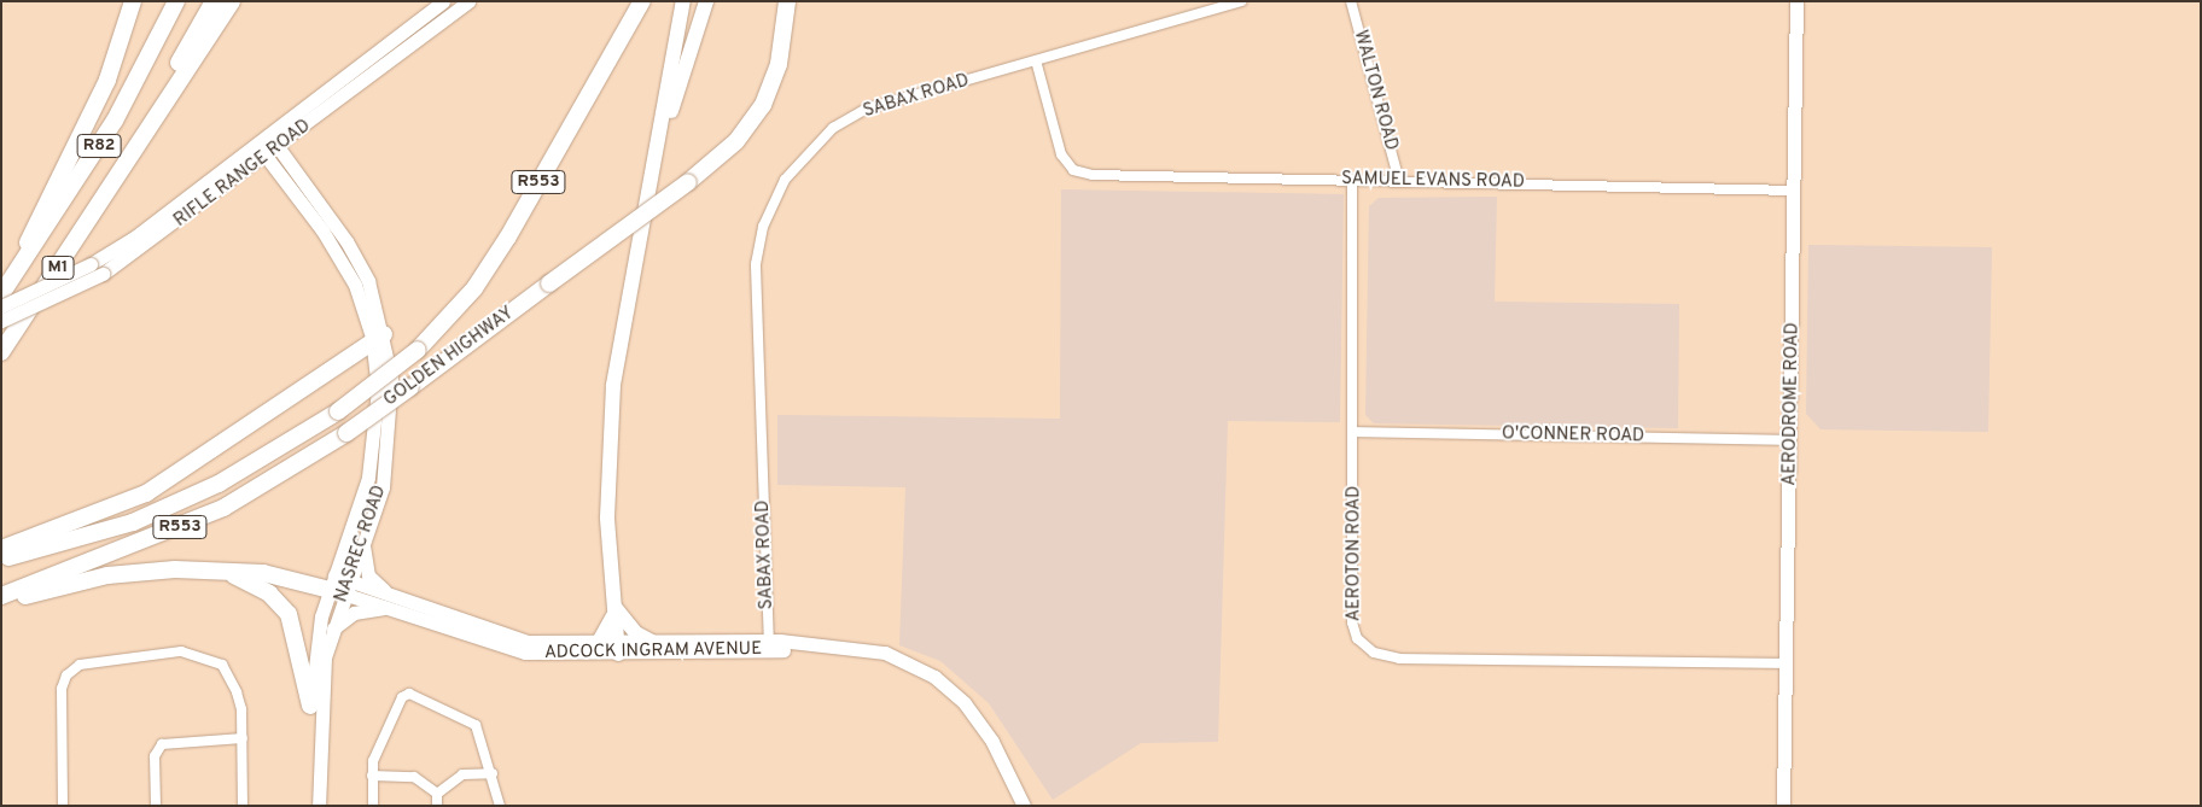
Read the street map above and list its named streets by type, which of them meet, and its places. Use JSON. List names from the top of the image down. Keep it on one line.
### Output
{"streets":{"highway":["R82","R553","M1","GOLDEN HIGHWAY"],"main road":["RIFLE RANGE ROAD","AERODROME ROAD","NASREC ROAD","ADCOCK INGRAM AVENUE"],"street":["WALTON ROAD","SABAX ROAD","SAMUEL EVANS ROAD","O'CONNER ROAD","AEROTON ROAD"]},"crossings":[["WALTON ROAD","SAMUEL EVANS ROAD"],["SABAX ROAD","SAMUEL EVANS ROAD"],["SABAX ROAD","ADCOCK INGRAM AVENUE"],["R82","M1"],["RIFLE RANGE ROAD","NASREC ROAD"],["SAMUEL EVANS ROAD","AERODROME ROAD"],["SAMUEL EVANS ROAD","AEROTON ROAD"],["AERODROME ROAD","O'CONNER ROAD"],["AERODROME ROAD","AEROTON ROAD"],["O'CONNER ROAD","AEROTON ROAD"],["NASREC ROAD","ADCOCK INGRAM AVENUE"]]}
